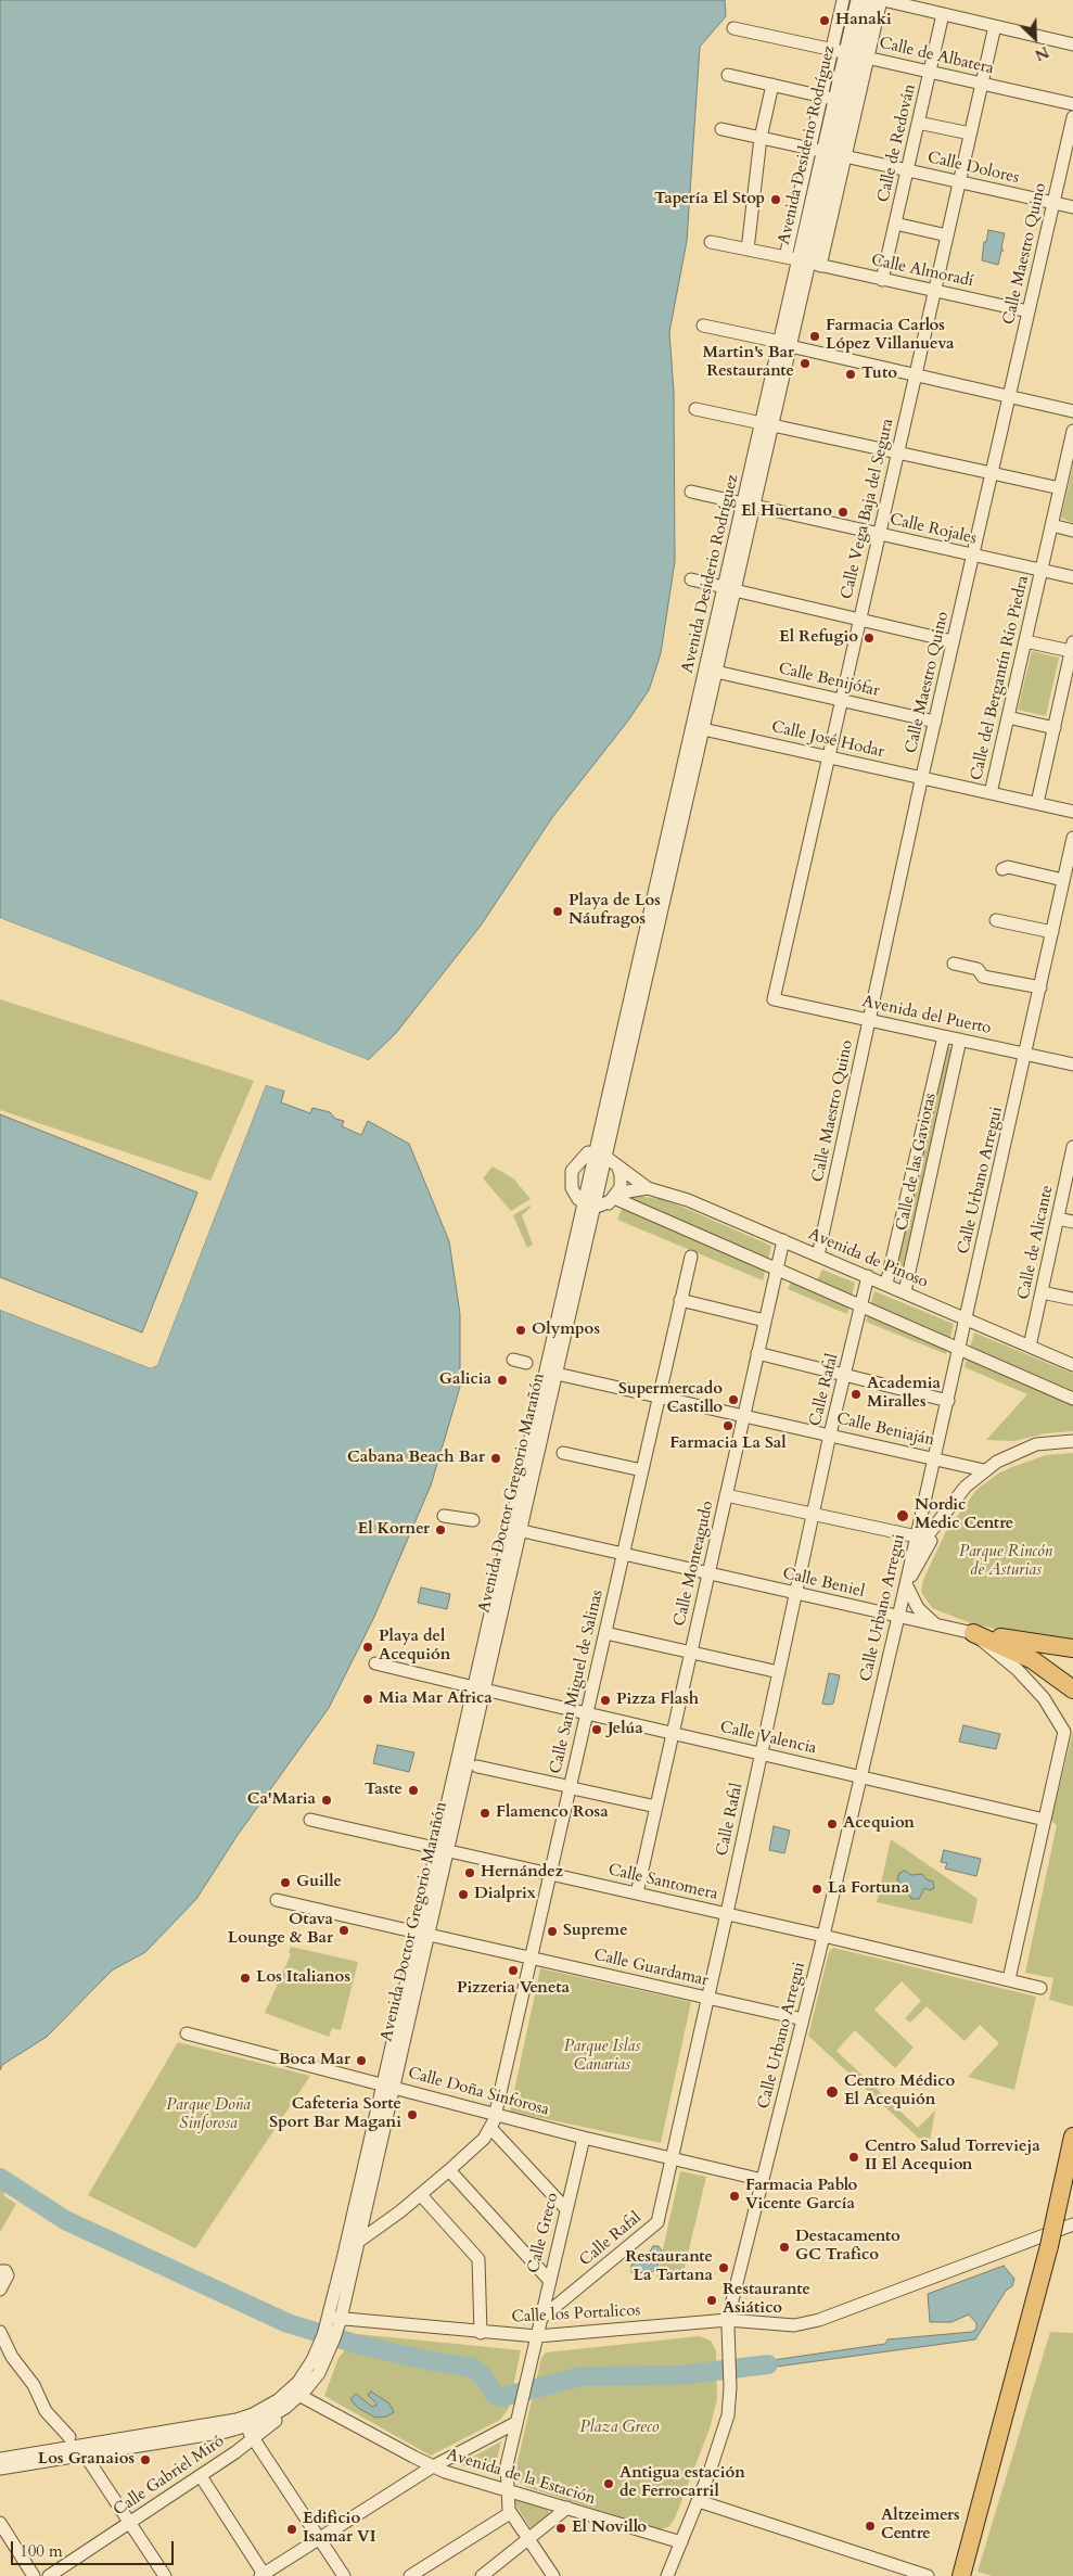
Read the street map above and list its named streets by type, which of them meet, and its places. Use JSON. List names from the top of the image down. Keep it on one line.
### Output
{"streets":{"street":["Calle de Albatera","Calle de Redován","Avenida Desiderio Rodríguez","Calle Dolores","Calle Maestro Quino","Calle Almoradí","Calle Vega Baja del Segura","Calle Rojales","Calle del Bergantín Río Piedra","Calle Benijófar","Calle José Hodar","Avenida del Puerto","Calle de las Gaviotas","Calle Urbano Arregui","Calle de Alicante","Avenida de Pinoso","Calle Rafal","Calle Beniaján","Avenida Doctor Gregorio Marañón","Calle Monteagudo","Calle Beniel","Calle San Miguel de Salinas","Calle Valencia","Calle Santomera","Calle Guardamar","Calle Doña Sinforosa","Calle Greco","Calle los Portalicos","Calle Gabriel Miró","Avenida de la Estación"]},"crossings":[["Calle de Albatera","Calle de Redován"],["Calle de Albatera","Avenida Desiderio Rodríguez"],["Calle de Albatera","Calle Vega Baja del Segura"],["Calle de Redován","Calle Dolores"],["Calle de Redován","Calle Almoradí"],["Avenida Desiderio Rodríguez","Calle Dolores"],["Avenida Desiderio Rodríguez","Calle Almoradí"],["Avenida Desiderio Rodríguez","Calle Rojales"],["Avenida Desiderio Rodríguez","Calle Benijófar"],["Avenida Desiderio Rodríguez","Calle José Hodar"],["Avenida Desiderio Rodríguez","Avenida Doctor Gregorio Marañón"],["Calle Dolores","Calle Maestro Quino"],["Calle Dolores","Calle Vega Baja del Segura"],["Calle Maestro Quino","Calle Almoradí"],["Calle Maestro Quino","Calle Rojales"],["Calle Maestro Quino","Calle Benijófar"],["Calle Maestro Quino","Calle José Hodar"],["Calle Maestro Quino","Avenida del Puerto"],["Calle Maestro Quino","Avenida de Pinoso"],["Calle Almoradí","Calle Vega Baja del Segura"],["Calle Vega Baja del Segura","Calle Rojales"],["Calle Vega Baja del Segura","Calle Benijófar"],["Calle Vega Baja del Segura","Calle José Hodar"],["Calle Vega Baja del Segura","Avenida del Puerto"],["Calle Rojales","Calle del Bergantín Río Piedra"],["Calle del Bergantín Río Piedra","Calle José Hodar"],["Avenida del Puerto","Calle de las Gaviotas"],["Avenida del Puerto","Calle Urbano Arregui"],["Calle de las Gaviotas","Avenida de Pinoso"],["Calle Urbano Arregui","Avenida de Pinoso"],["Calle Urbano Arregui","Calle Beniaján"],["Calle Urbano Arregui","Calle Beniel"],["Calle Urbano Arregui","Calle Valencia"],["Calle Urbano Arregui","Calle Santomera"],["Calle Urbano Arregui","Calle Guardamar"],["Calle Urbano Arregui","Calle Doña Sinforosa"],["Calle Urbano Arregui","Calle los Portalicos"],["Calle de Alicante","Avenida de Pinoso"],["Avenida de Pinoso","Calle Rafal"],["Avenida de Pinoso","Avenida Doctor Gregorio Marañón"],["Avenida de Pinoso","Calle Monteagudo"],["Calle Rafal","Calle Beniaján"],["Calle Rafal","Calle Beniel"],["Calle Rafal","Calle Valencia"],["Calle Rafal","Calle Santomera"],["Calle Rafal","Calle Guardamar"],["Calle Rafal","Calle Doña Sinforosa"],["Calle Rafal","Calle Greco"],["Calle Beniaján","Avenida Doctor Gregorio Marañón"],["Calle Beniaján","Calle Monteagudo"],["Calle Beniaján","Calle San Miguel de Salinas"],["Avenida Doctor Gregorio Marañón","Calle Beniel"],["Avenida Doctor Gregorio Marañón","Calle San Miguel de Salinas"],["Avenida Doctor Gregorio Marañón","Calle Valencia"],["Avenida Doctor Gregorio Marañón","Calle Santomera"],["Avenida Doctor Gregorio Marañón","Calle Guardamar"],["Avenida Doctor Gregorio Marañón","Calle Doña Sinforosa"],["Avenida Doctor Gregorio Marañón","Calle los Portalicos"],["Avenida Doctor Gregorio Marañón","Calle Gabriel Miró"],["Avenida Doctor Gregorio Marañón","Avenida de la Estación"],["Calle Monteagudo","Calle Beniel"],["Calle Monteagudo","Calle Valencia"],["Calle Monteagudo","Calle Santomera"],["Calle Beniel","Calle San Miguel de Salinas"],["Calle Beniel","Calle Valencia"],["Calle San Miguel de Salinas","Calle Valencia"],["Calle San Miguel de Salinas","Calle Santomera"],["Calle San Miguel de Salinas","Calle Guardamar"],["Calle San Miguel de Salinas","Calle Doña Sinforosa"],["Calle Doña Sinforosa","Calle Greco"],["Calle Greco","Calle los Portalicos"],["Calle Gabriel Miró","Avenida de la Estación"]],"parks":["Parque Rincón de Asturias","Parque Islas Canarias","Parque Doña Sinforosa","Plaza Greco"],"places":["Hanaki","Tapería El Stop","Farmacia Carlos López Villanueva","Martin's Bar Restaurante","Tuto","El Huertano","El Refugio","Playa de Los Náufragos","Olympos","Galicia","Academia Miralles","Supermercado Castillo","Farmacia La Sal","Cabana Beach Bar","Nordic Medic Centre","El Korner","Playa del Acequión","Mia Mar Africa","Pizza Flash","Jelúa","Taste","Ca'Maria","Flamenco Rosa","Acequion","Hernández","Guille","La Fortuna","Dialprix","Otava Lounge & Bar","Supreme","Pizzeria Veneta","Los Italianos","Boca Mar","Centro Médico El Acequión","Cafeteria Sorte Sport Bar Magani","Centro Salud Torrevieja II El Acequion","Farmacia Pablo Vicente García","Destacamento GC Trafico","Restaurante La Tartana","Restaurante Asiático","Los Granaios","Antigua estación de Ferrocarril","Altzeimers Centre","El Novillo","Edificio Isamar VI"],"scale_bar":"100 m","north":"bottom right"}
